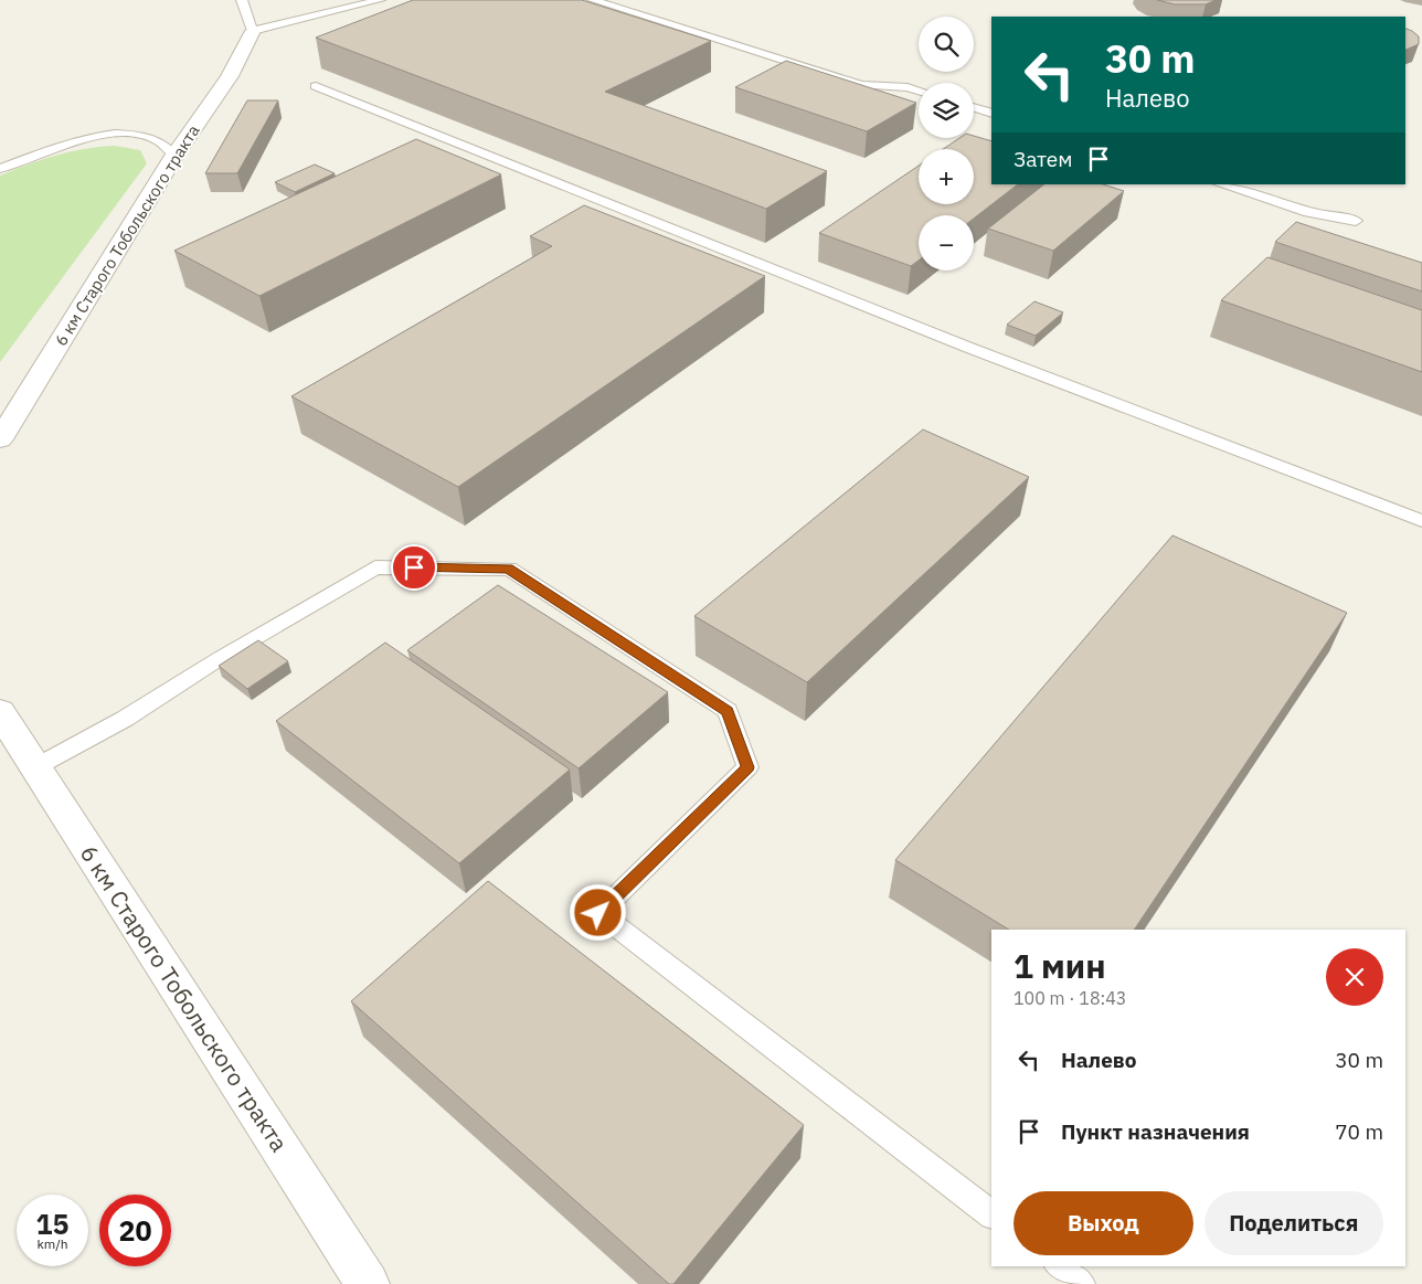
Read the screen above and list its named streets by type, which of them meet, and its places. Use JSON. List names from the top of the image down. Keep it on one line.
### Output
{"streets":{"street":["6 км Старого Тобольского тракта"]},"page":{"map_buttons":["+","−"],"turn":["30 m","Налево"],"then":"Затем","heading":["1 мин","100 m · 18:43"],"list":[{"name":"Налево","value":"30 m"},{"name":"Пункт назначения","value":"70 m"}],"buttons":["Выход","Поделиться"],"speed":"15 km/h","limit":"20"}}
